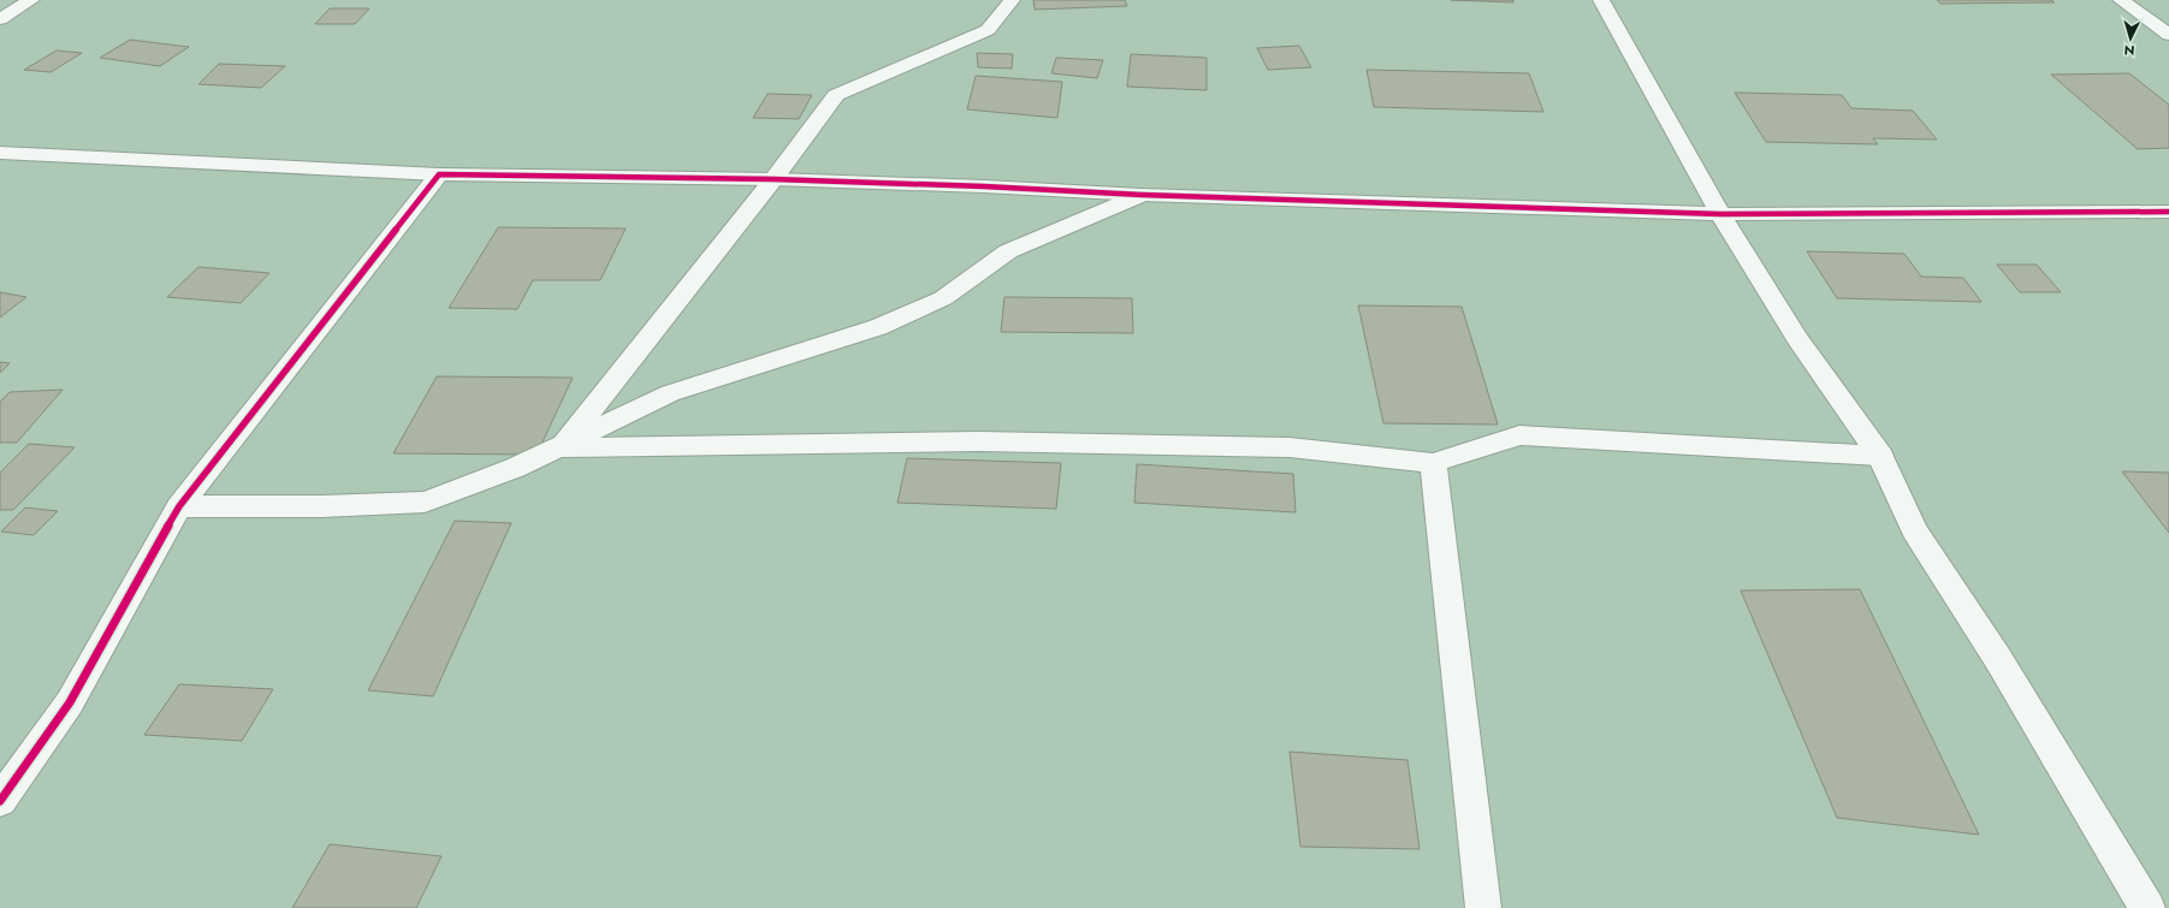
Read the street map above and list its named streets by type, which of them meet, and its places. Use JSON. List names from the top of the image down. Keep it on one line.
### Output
{"north":"bottom"}
